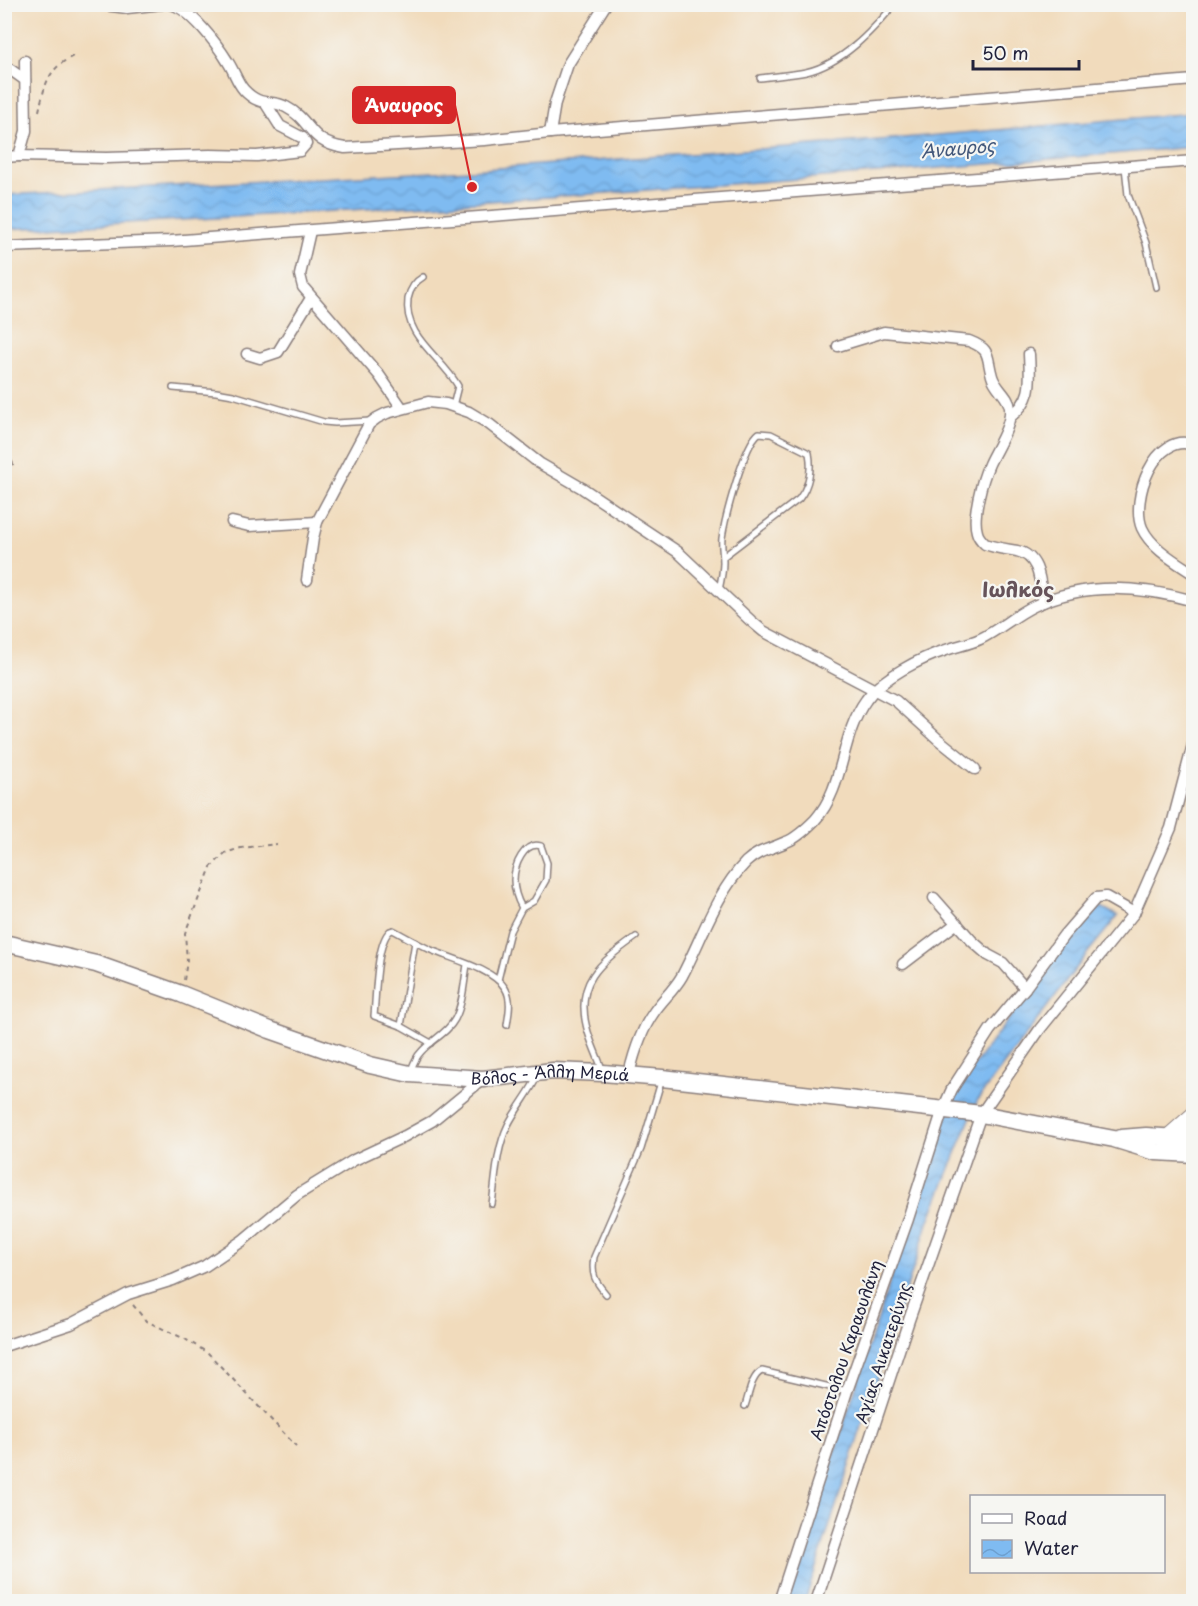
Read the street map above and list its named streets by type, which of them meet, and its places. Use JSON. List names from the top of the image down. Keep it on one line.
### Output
{"streets":{"main road":["Βόλος - Άλλη Μεριά"],"street":["Απόστολου Καραουλάνη","Αγίας Αικατερίνης"]},"crossings":[["Βόλος - Άλλη Μεριά","Απόστολου Καραουλάνη"],["Βόλος - Άλλη Μεριά","Αγίας Αικατερίνης"],["Απόστολου Καραουλάνη","Αγίας Αικατερίνης"]],"districts":["Ιωλκός"],"water":["Άναυρος"],"places":["Άναυρος"],"legend":["Road","Water"],"scale_bar":"50 m"}
